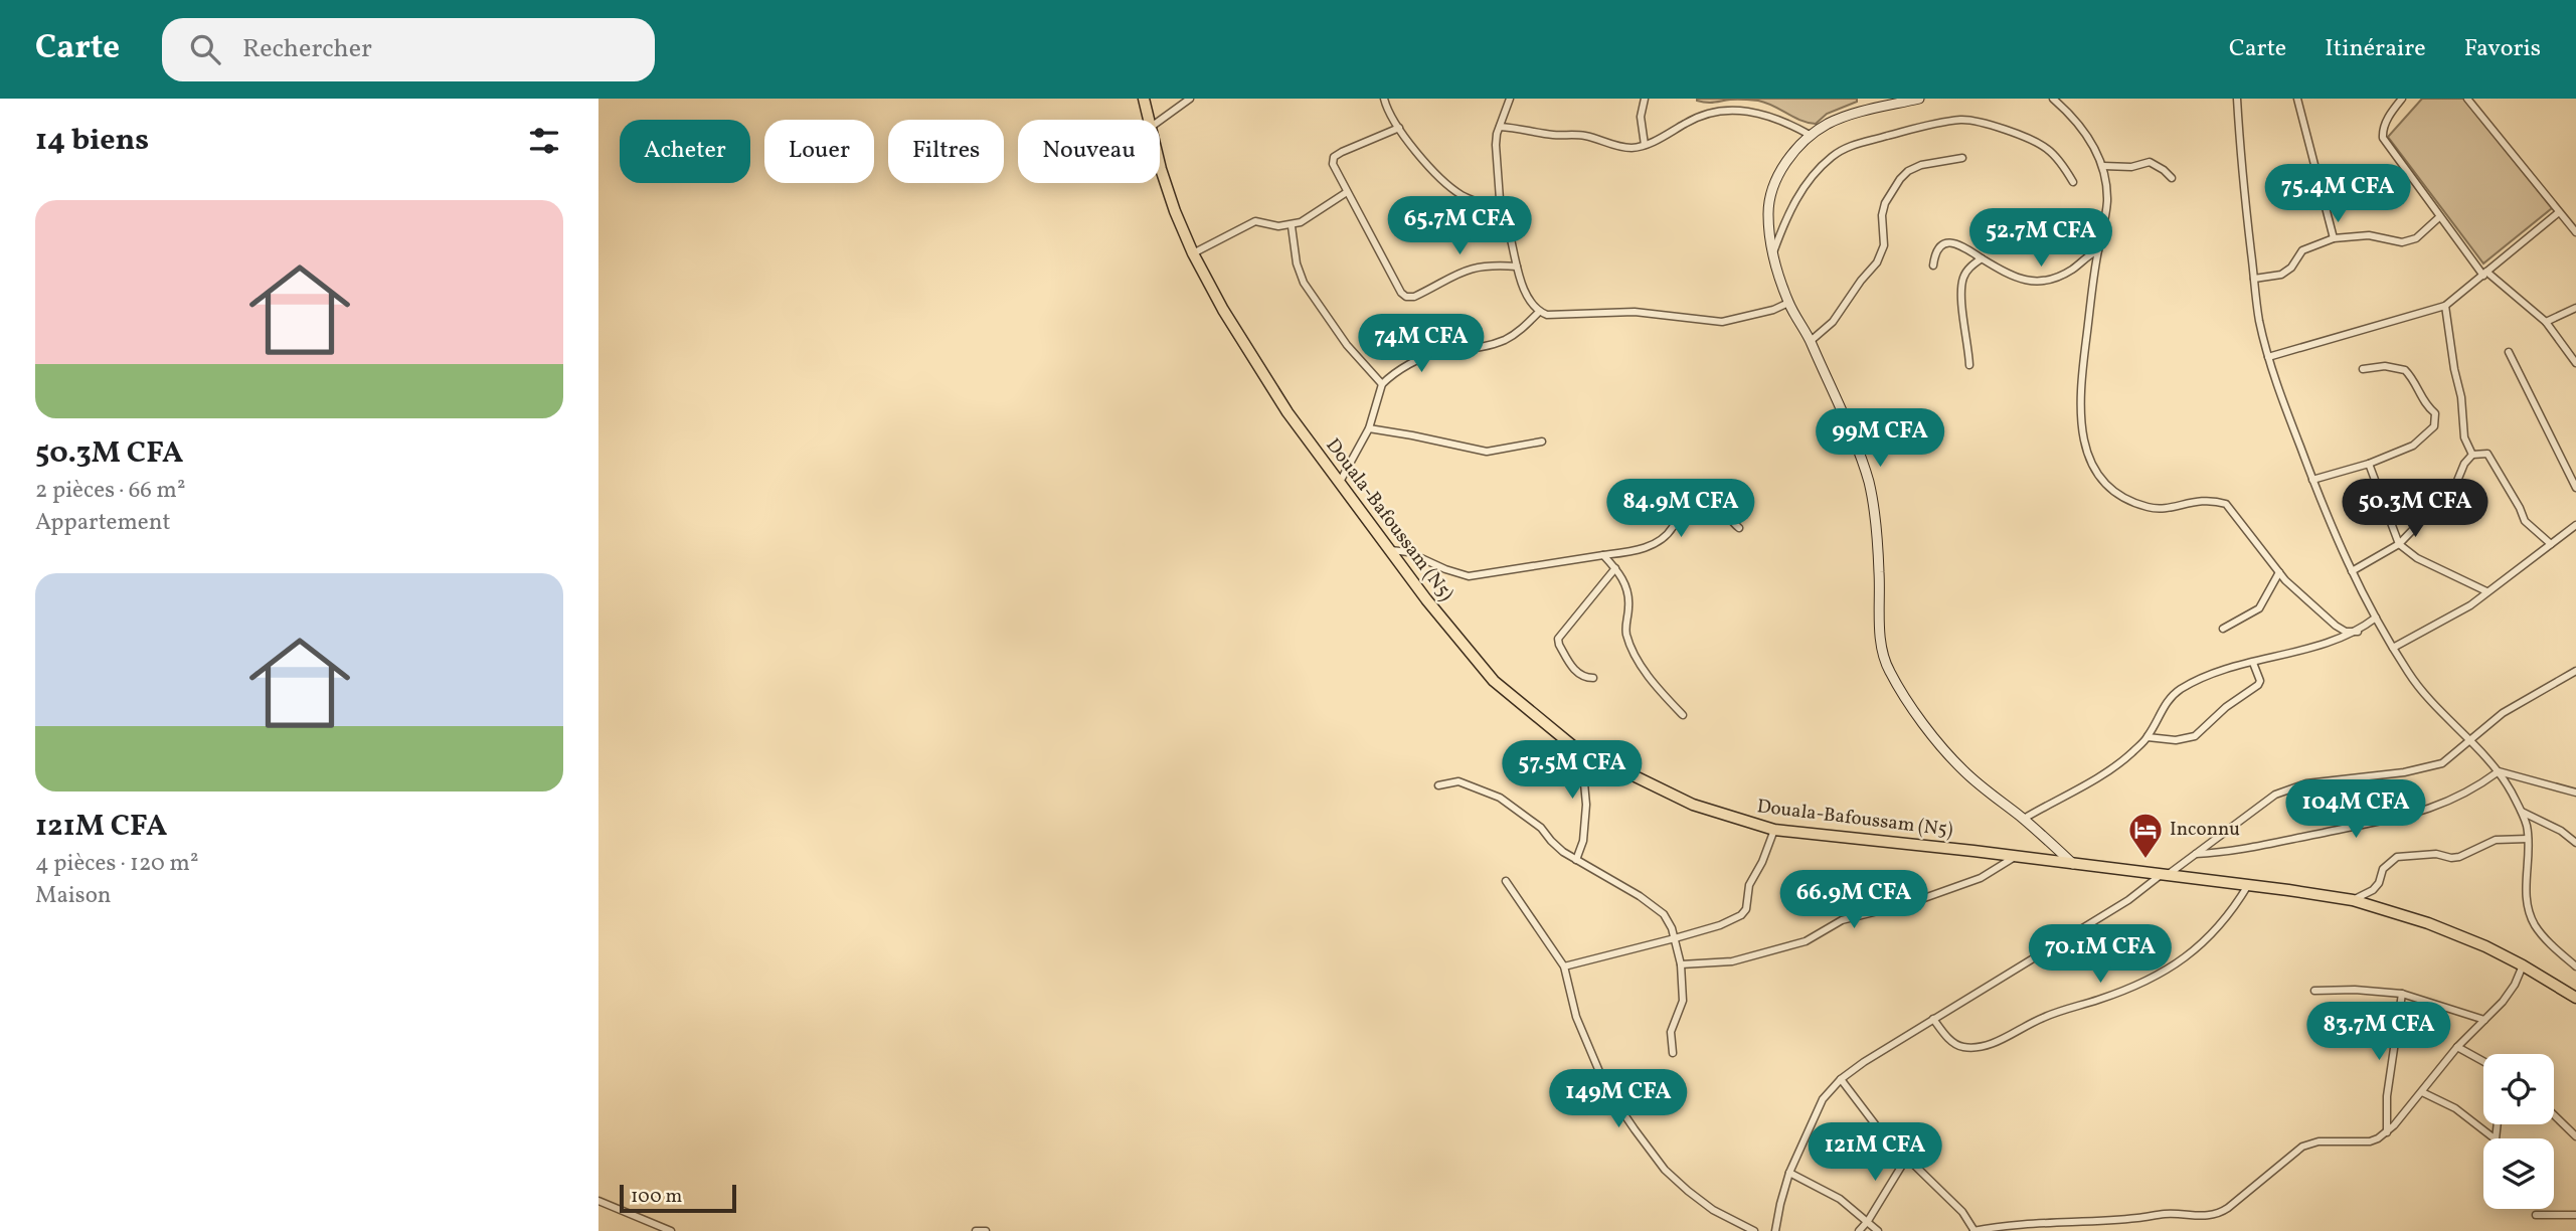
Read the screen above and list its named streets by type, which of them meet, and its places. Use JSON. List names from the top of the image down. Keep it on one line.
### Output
{"streets":{"highway":["Douala-Bafoussam (N5)"]},"places":{"hotel":["Inconnu"]},"scale_bar":"100 m","page":{"header":"Carte","search":"Rechercher","nav":["Carte","Itinéraire","Favoris"],"heading":"14 biens","chip":["Acheter","Louer","Filtres","Nouveau"],"price":["75.4M CFA","65.7M CFA","52.7M CFA","74M CFA","99M CFA","84.9M CFA","50.3M CFA","57.5M CFA","104M CFA","66.9M CFA","70.1M CFA","83.7M CFA","149M CFA","121M CFA"],"list":[{"name":"50.3M CFA","note":"2 pièces · 66 m² · Appartement"},{"name":"121M CFA","note":"4 pièces · 120 m² · Maison"}],"scale":"100 m"}}
